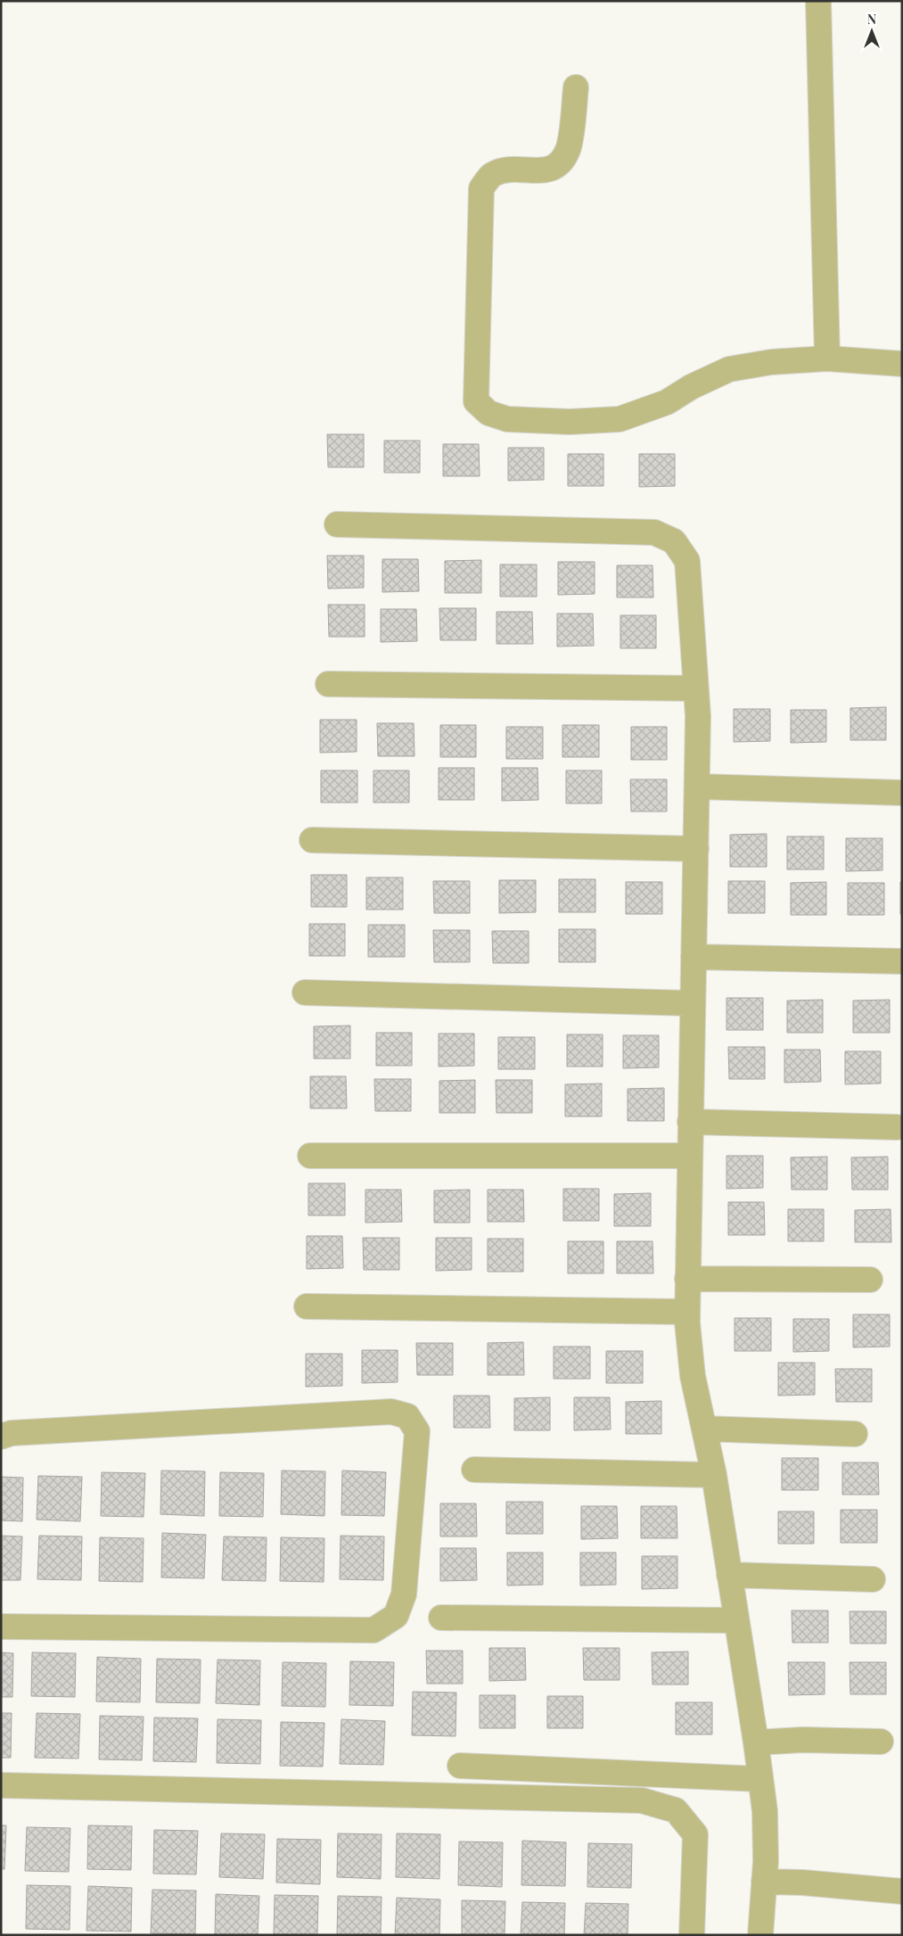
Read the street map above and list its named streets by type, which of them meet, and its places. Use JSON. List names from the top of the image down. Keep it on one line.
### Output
{"north":"top"}
